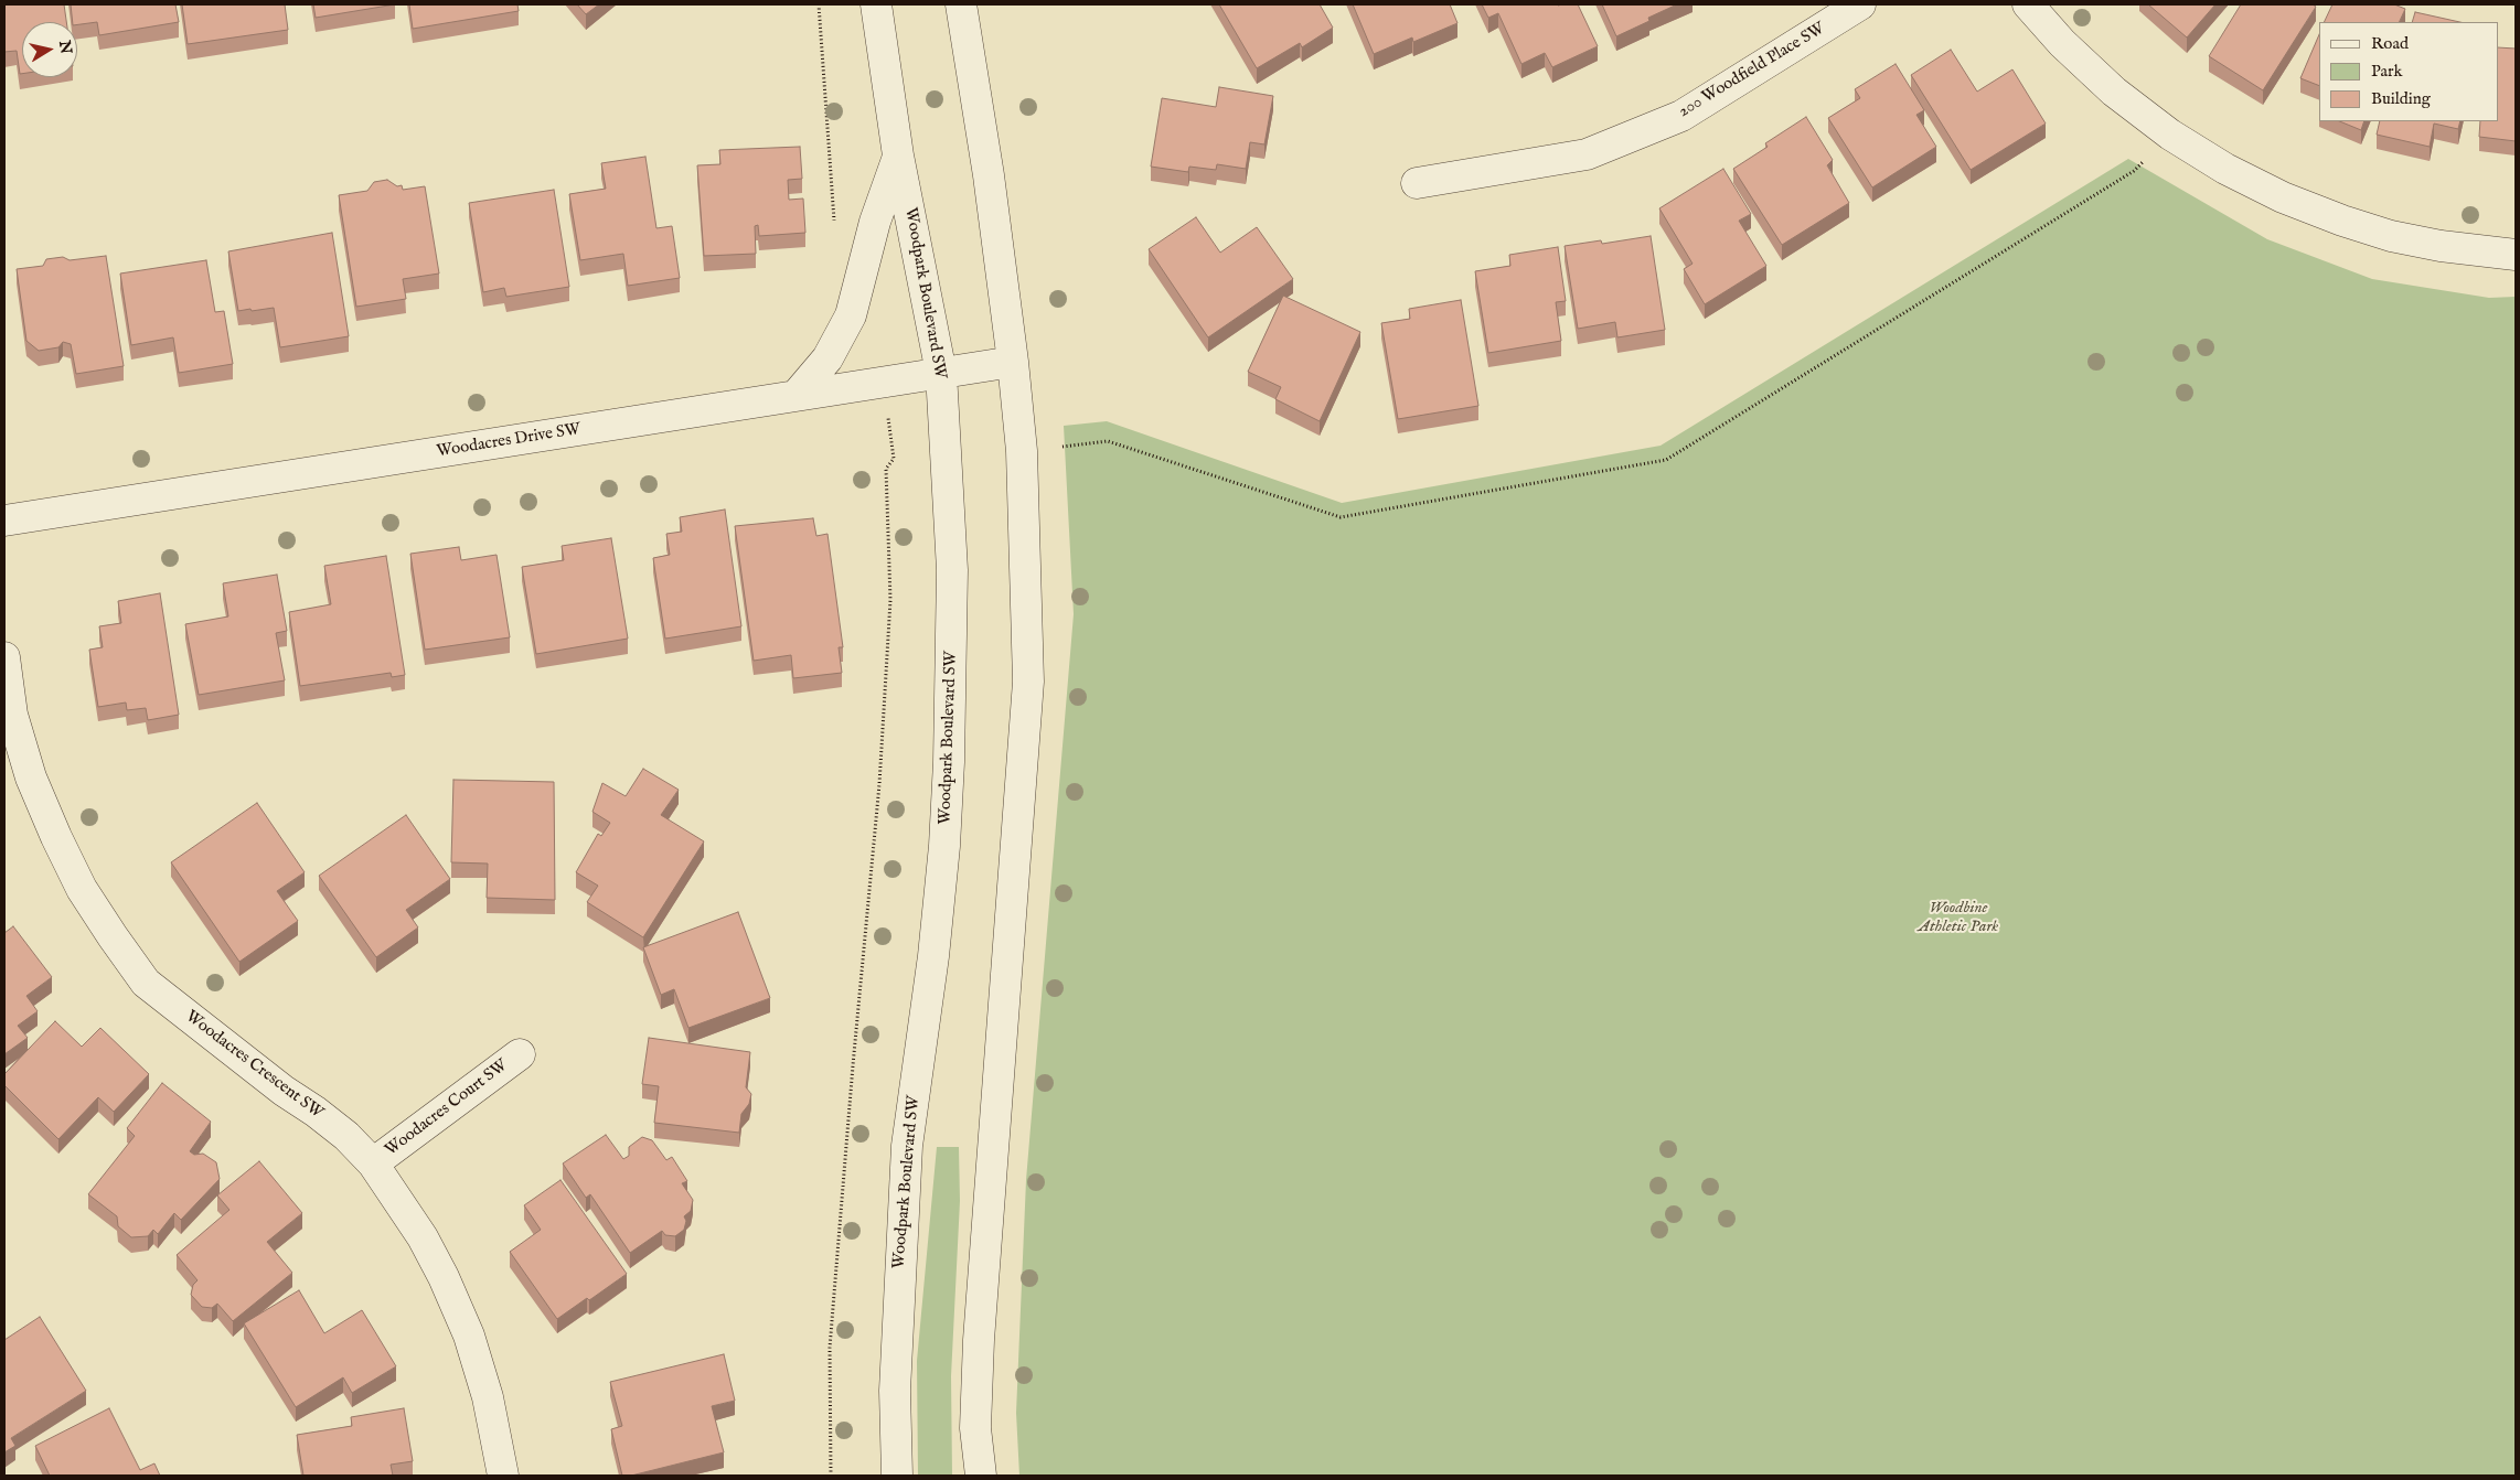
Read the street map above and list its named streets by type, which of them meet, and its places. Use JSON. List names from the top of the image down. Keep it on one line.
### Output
{"streets":{"street":["200 Woodfield Place SW","Woodpark Boulevard SW","Woodacres Drive SW","Woodacres Crescent SW","Woodacres Court SW"]},"crossings":[["Woodpark Boulevard SW","Woodacres Drive SW"],["Woodacres Crescent SW","Woodacres Court SW"]],"parks":["Woodbine Athletic Park"],"legend":["Road","Park","Building"],"north":"right"}
